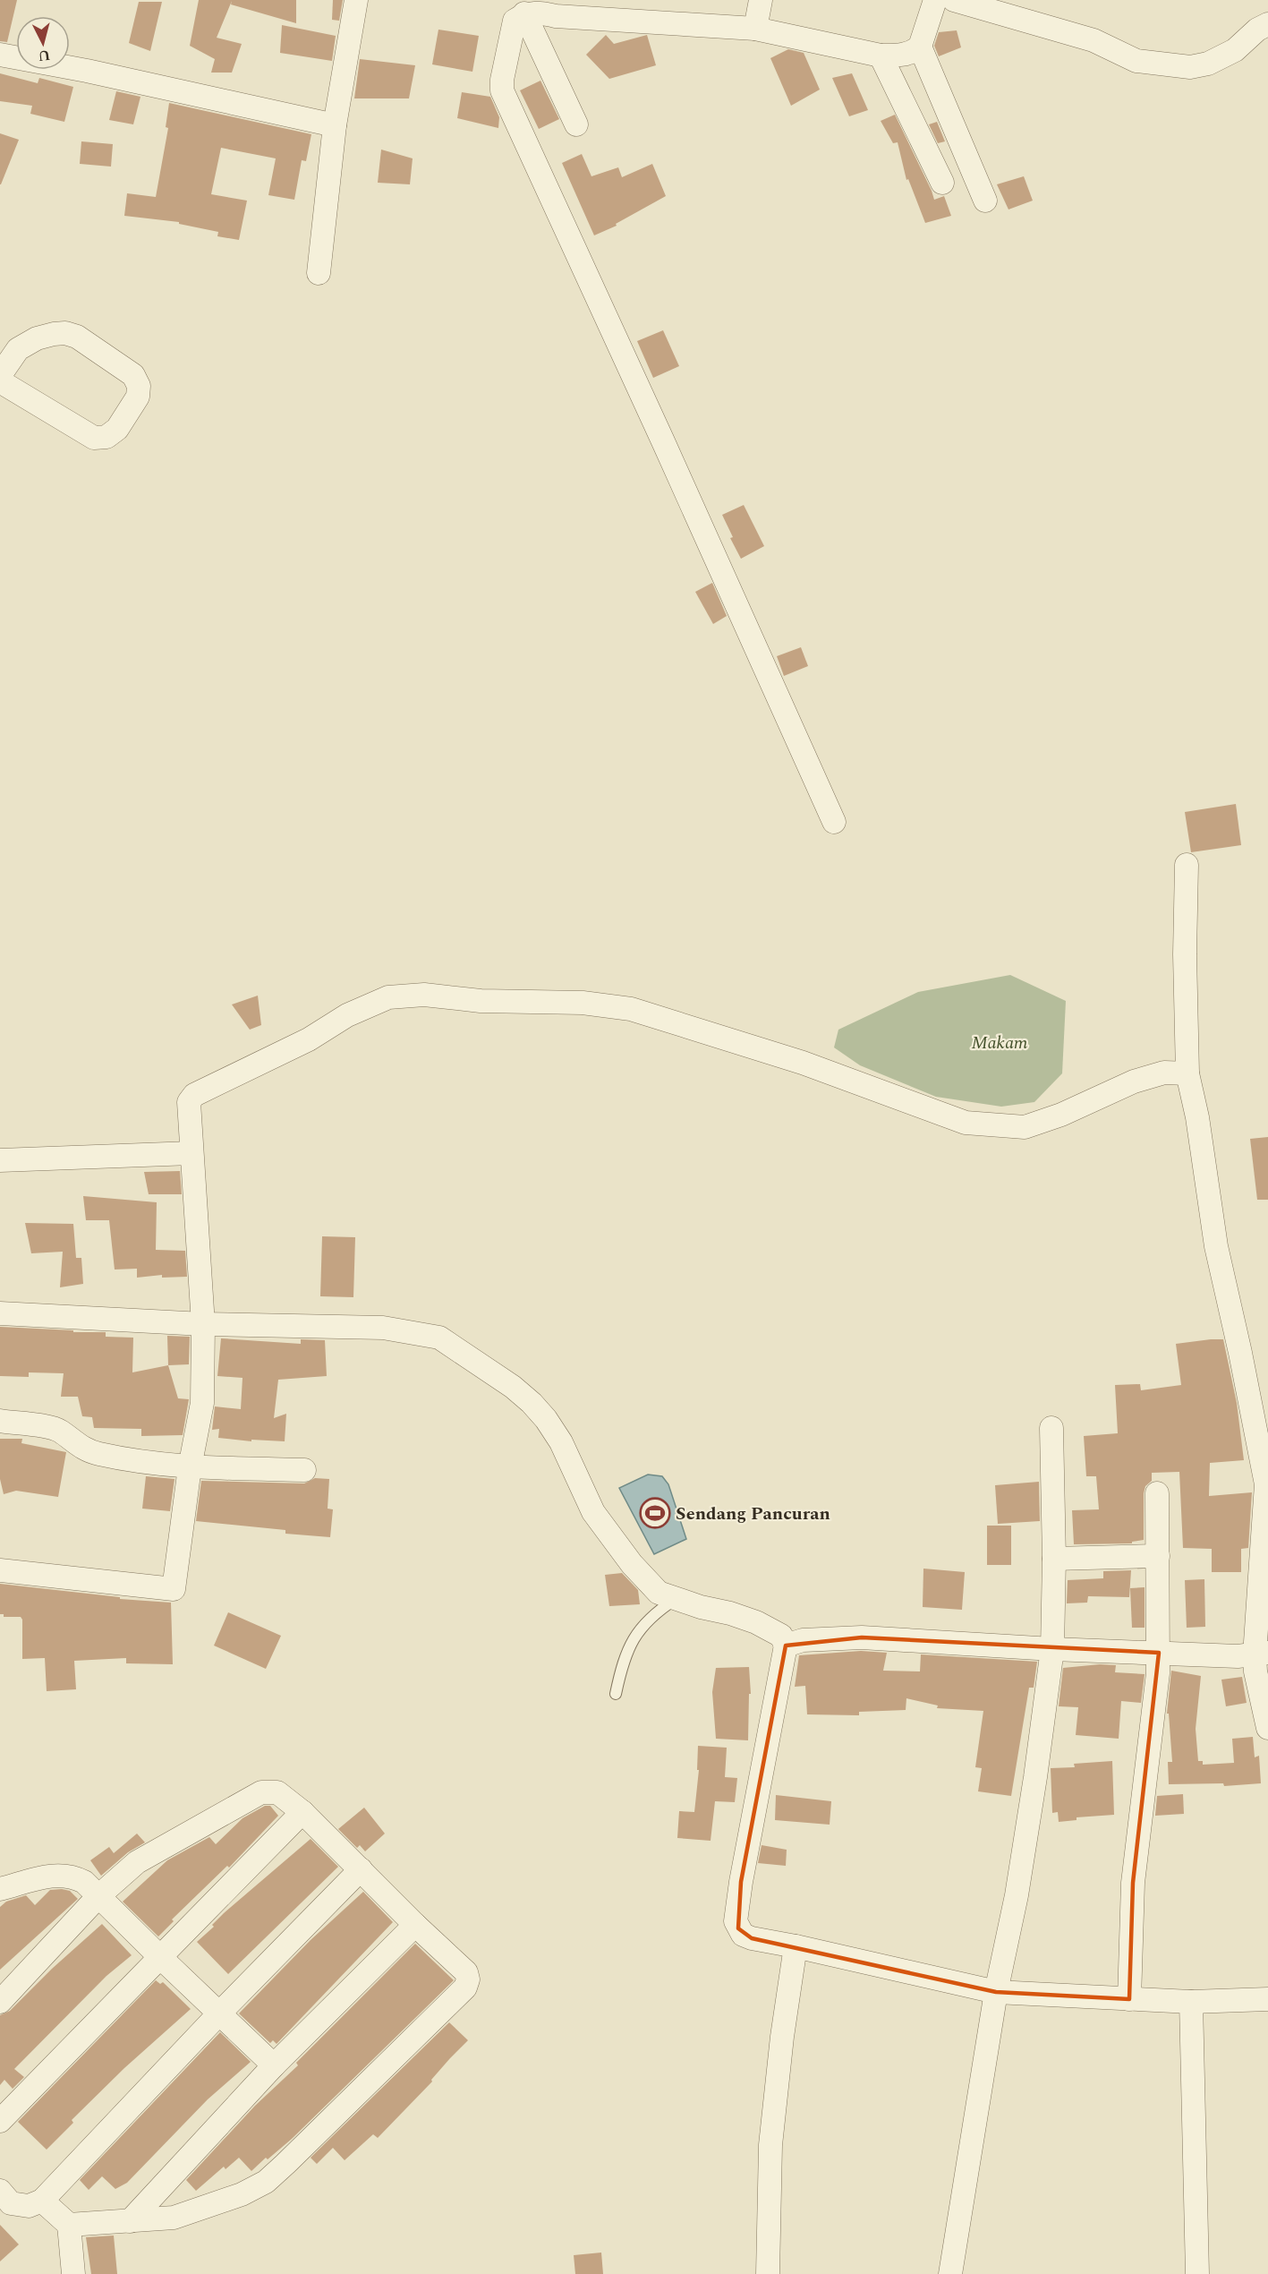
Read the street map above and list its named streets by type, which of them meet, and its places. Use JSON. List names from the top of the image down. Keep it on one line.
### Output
{"parks":["Makam"],"places":{"sports":["Sendang Pancuran"]},"north":"bottom"}
